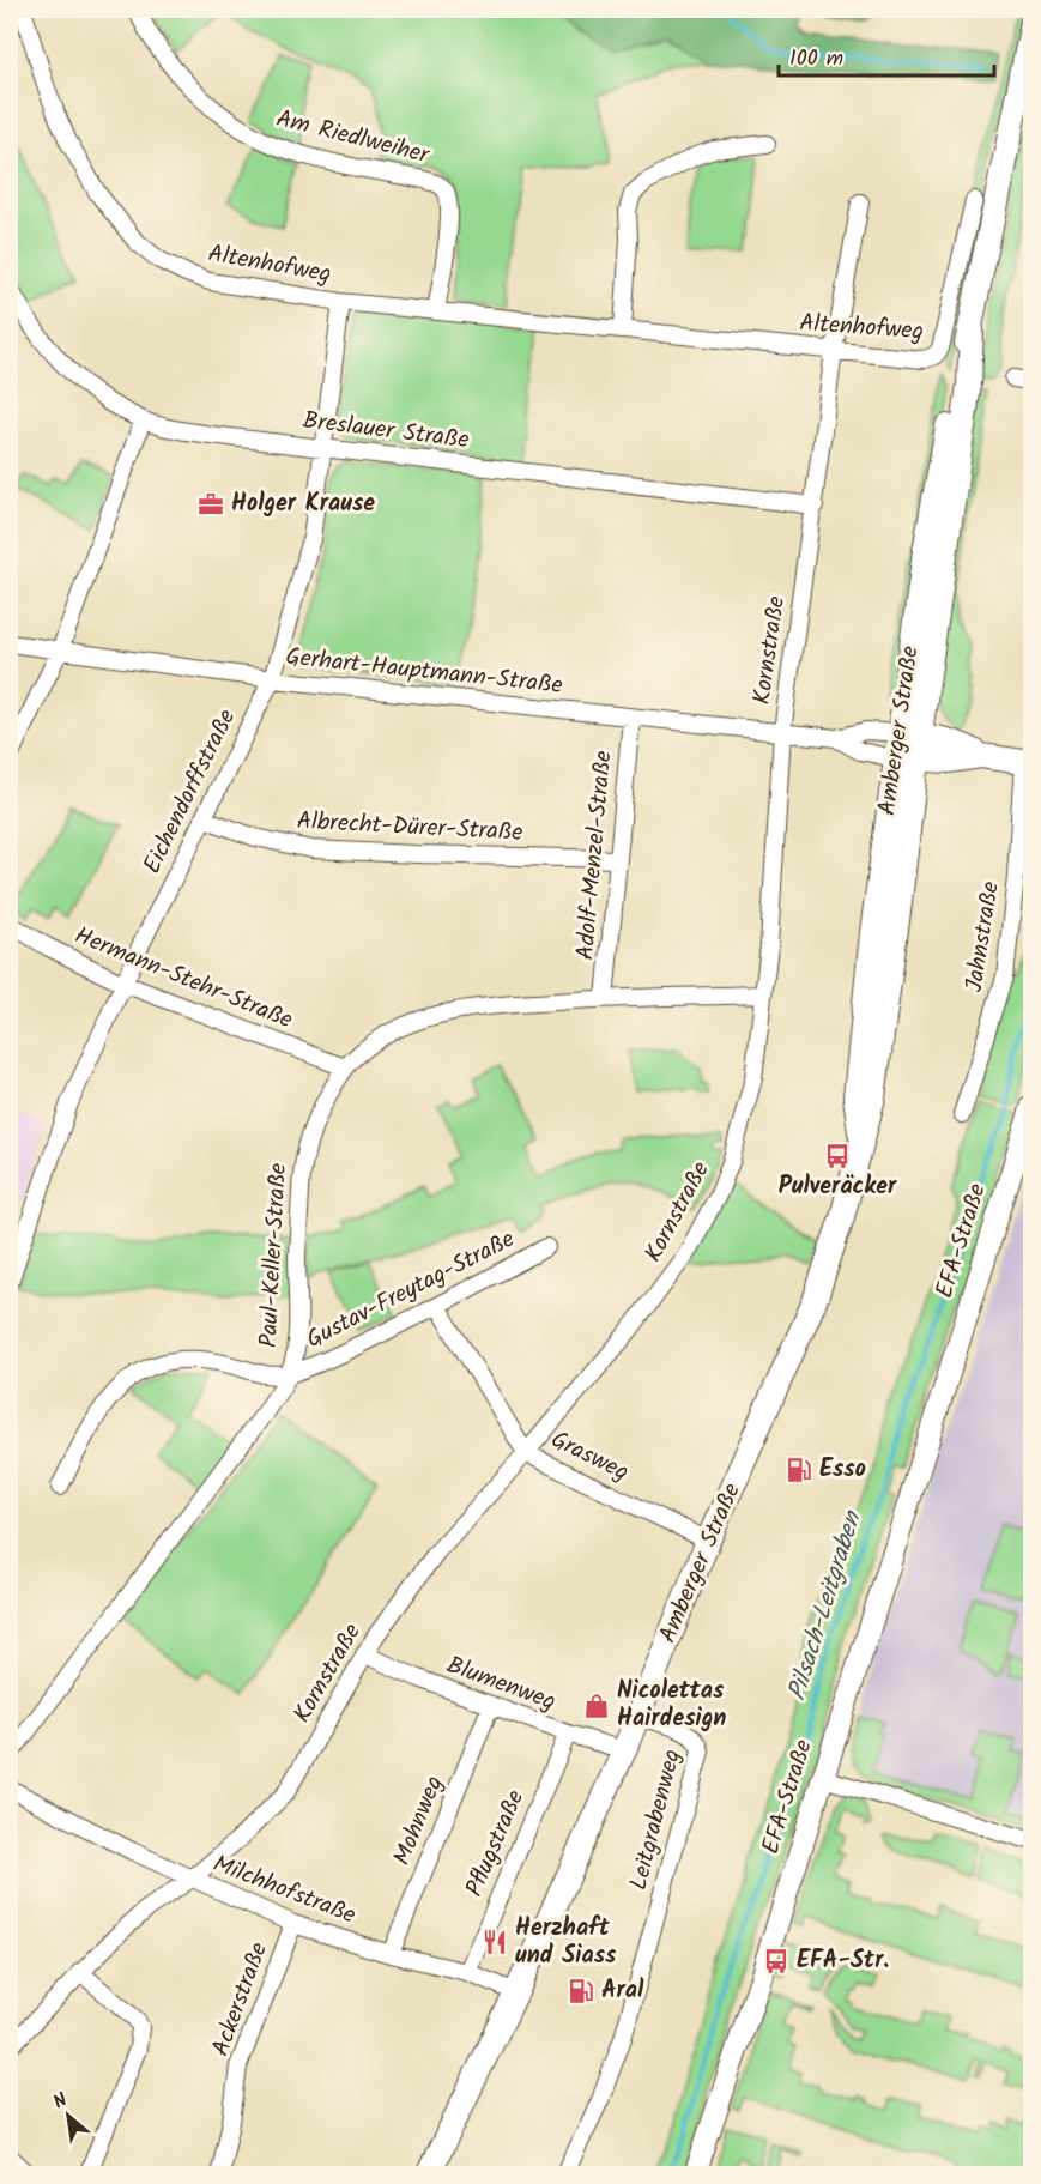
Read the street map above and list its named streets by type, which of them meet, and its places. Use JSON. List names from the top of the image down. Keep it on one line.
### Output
{"streets":{"main road":["Amberger Straße"],"street":["Am Riedlweiher","Altenhofweg","Breslauer Straße","Kornstraße","Gerhart-Hauptmann-Straße","Eichendorffstraße","Albrecht-Dürer-Straße","Adolf-Menzel-Straße","Jahnstraße","Hermann-Stehr-Straße","EFA-Straße","Paul-Keller-Straße","Gustav-Freytag-Straße","Grasweg","Blumenweg","Leitgrabenweg","Mohnweg","Pflugstraße","Milchhofstraße","Ackerstraße"]},"crossings":[["Am Riedlweiher","Altenhofweg"],["Altenhofweg","Kornstraße"],["Altenhofweg","Eichendorffstraße"],["Breslauer Straße","Kornstraße"],["Breslauer Straße","Eichendorffstraße"],["Kornstraße","Gerhart-Hauptmann-Straße"],["Kornstraße","Paul-Keller-Straße"],["Kornstraße","Grasweg"],["Kornstraße","Blumenweg"],["Kornstraße","Milchhofstraße"],["Gerhart-Hauptmann-Straße","Amberger Straße"],["Gerhart-Hauptmann-Straße","Eichendorffstraße"],["Gerhart-Hauptmann-Straße","Adolf-Menzel-Straße"],["Amberger Straße","Grasweg"],["Amberger Straße","Blumenweg"],["Amberger Straße","Leitgrabenweg"],["Amberger Straße","Milchhofstraße"],["Eichendorffstraße","Albrecht-Dürer-Straße"],["Eichendorffstraße","Hermann-Stehr-Straße"],["Albrecht-Dürer-Straße","Adolf-Menzel-Straße"],["Adolf-Menzel-Straße","Paul-Keller-Straße"],["Hermann-Stehr-Straße","Paul-Keller-Straße"],["Paul-Keller-Straße","Gustav-Freytag-Straße"],["Gustav-Freytag-Straße","Grasweg"],["Blumenweg","Mohnweg"],["Blumenweg","Pflugstraße"],["Mohnweg","Milchhofstraße"],["Pflugstraße","Milchhofstraße"],["Milchhofstraße","Ackerstraße"]],"water":["Pilsach-Leitgraben"],"places":{"office":["Holger Krause"],"bus stop":["Pulveräcker","EFA-Str."],"fuel station":["Esso","Aral"],"shop":["Nicolettas Hairdesign"],"restaurant":["Herzhaft und Siass"]},"scale_bar":"100 m","north":"top left"}
